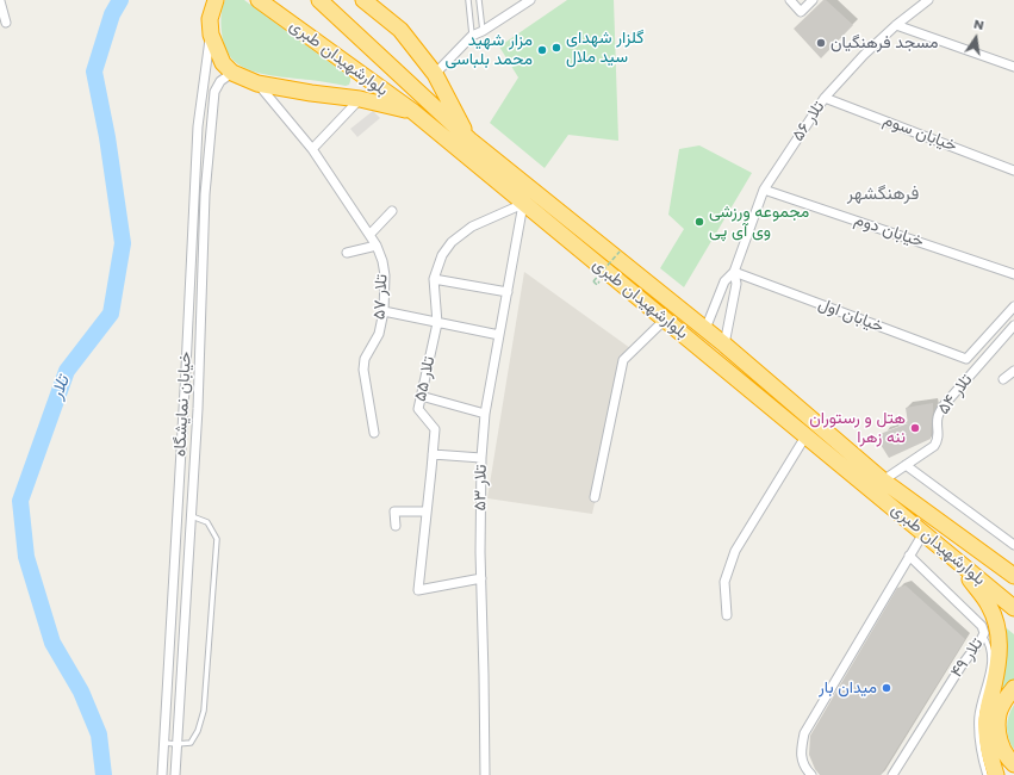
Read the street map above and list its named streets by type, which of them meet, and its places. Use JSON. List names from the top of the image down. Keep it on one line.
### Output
{"streets":{"highway":["بلوارشهیدان طبری"],"street":["تلار ۵۶","خیابان سوم","خیابان دوم","تلار ۵۷","خیابان اول","تلار ۵۵","تلار ۵۴","خیابان نمایشگاه","تلار ۵۳","تلار ۴۹"]},"crossings":[["بلوارشهیدان طبری","تلار ۵۵"],["بلوارشهیدان طبری","تلار ۵۴"],["بلوارشهیدان طبری","تلار ۵۳"],["تلار ۵۶","خیابان سوم"],["تلار ۵۶","خیابان دوم"],["تلار ۵۶","خیابان اول"],["تلار ۵۵","تلار ۵۳"]],"districts":["فرهنگشهر"],"water":["تلار"],"places":["مسجد فرهنگیان","گلزار شهدای سید ملال","مزار شهید محمد بلباسی","مجموعه ورزشی وی آی پی","هتل و رستوران ننه زهرا","میدان بار"],"north":"top"}
